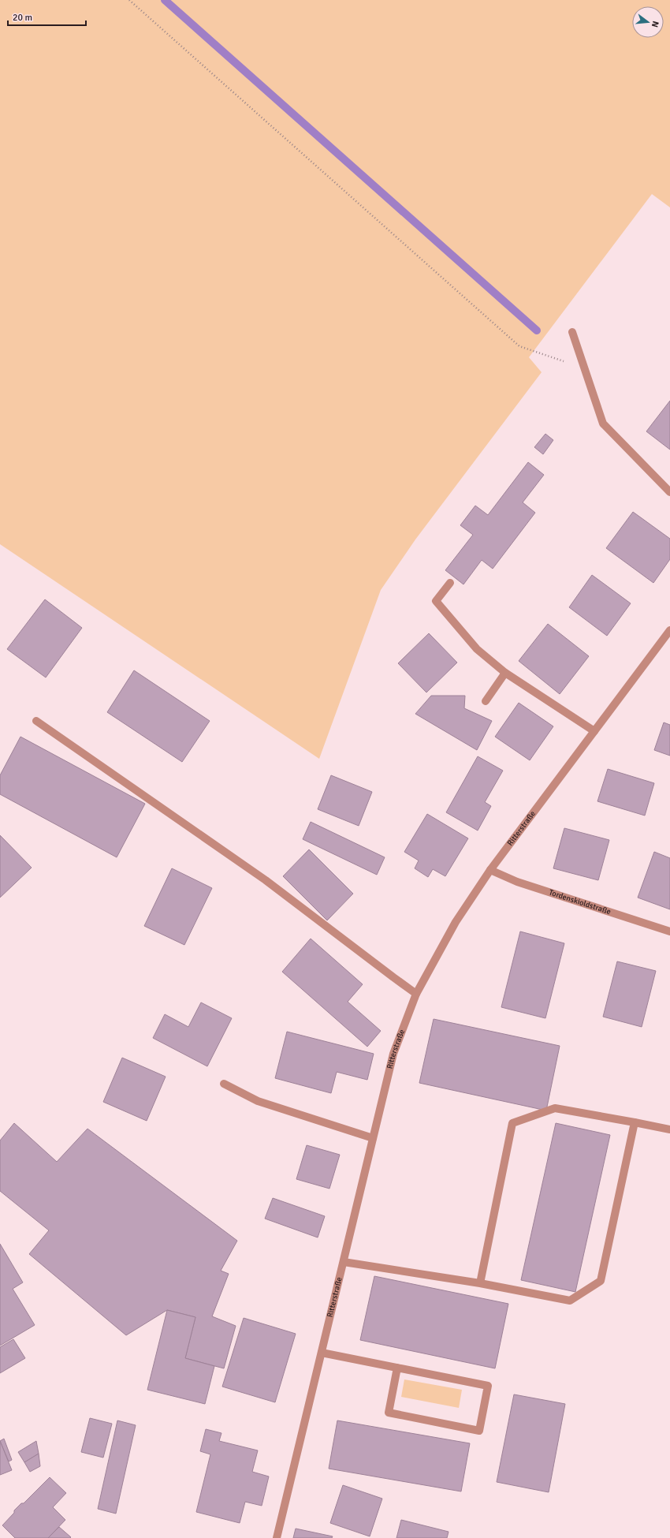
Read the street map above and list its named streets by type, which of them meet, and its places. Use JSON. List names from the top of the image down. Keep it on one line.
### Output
{"streets":{"street":["Ritterstraße","Tordenskioldstraße"]},"crossings":[["Ritterstraße","Tordenskioldstraße"]],"scale_bar":"20 m","north":"right"}
